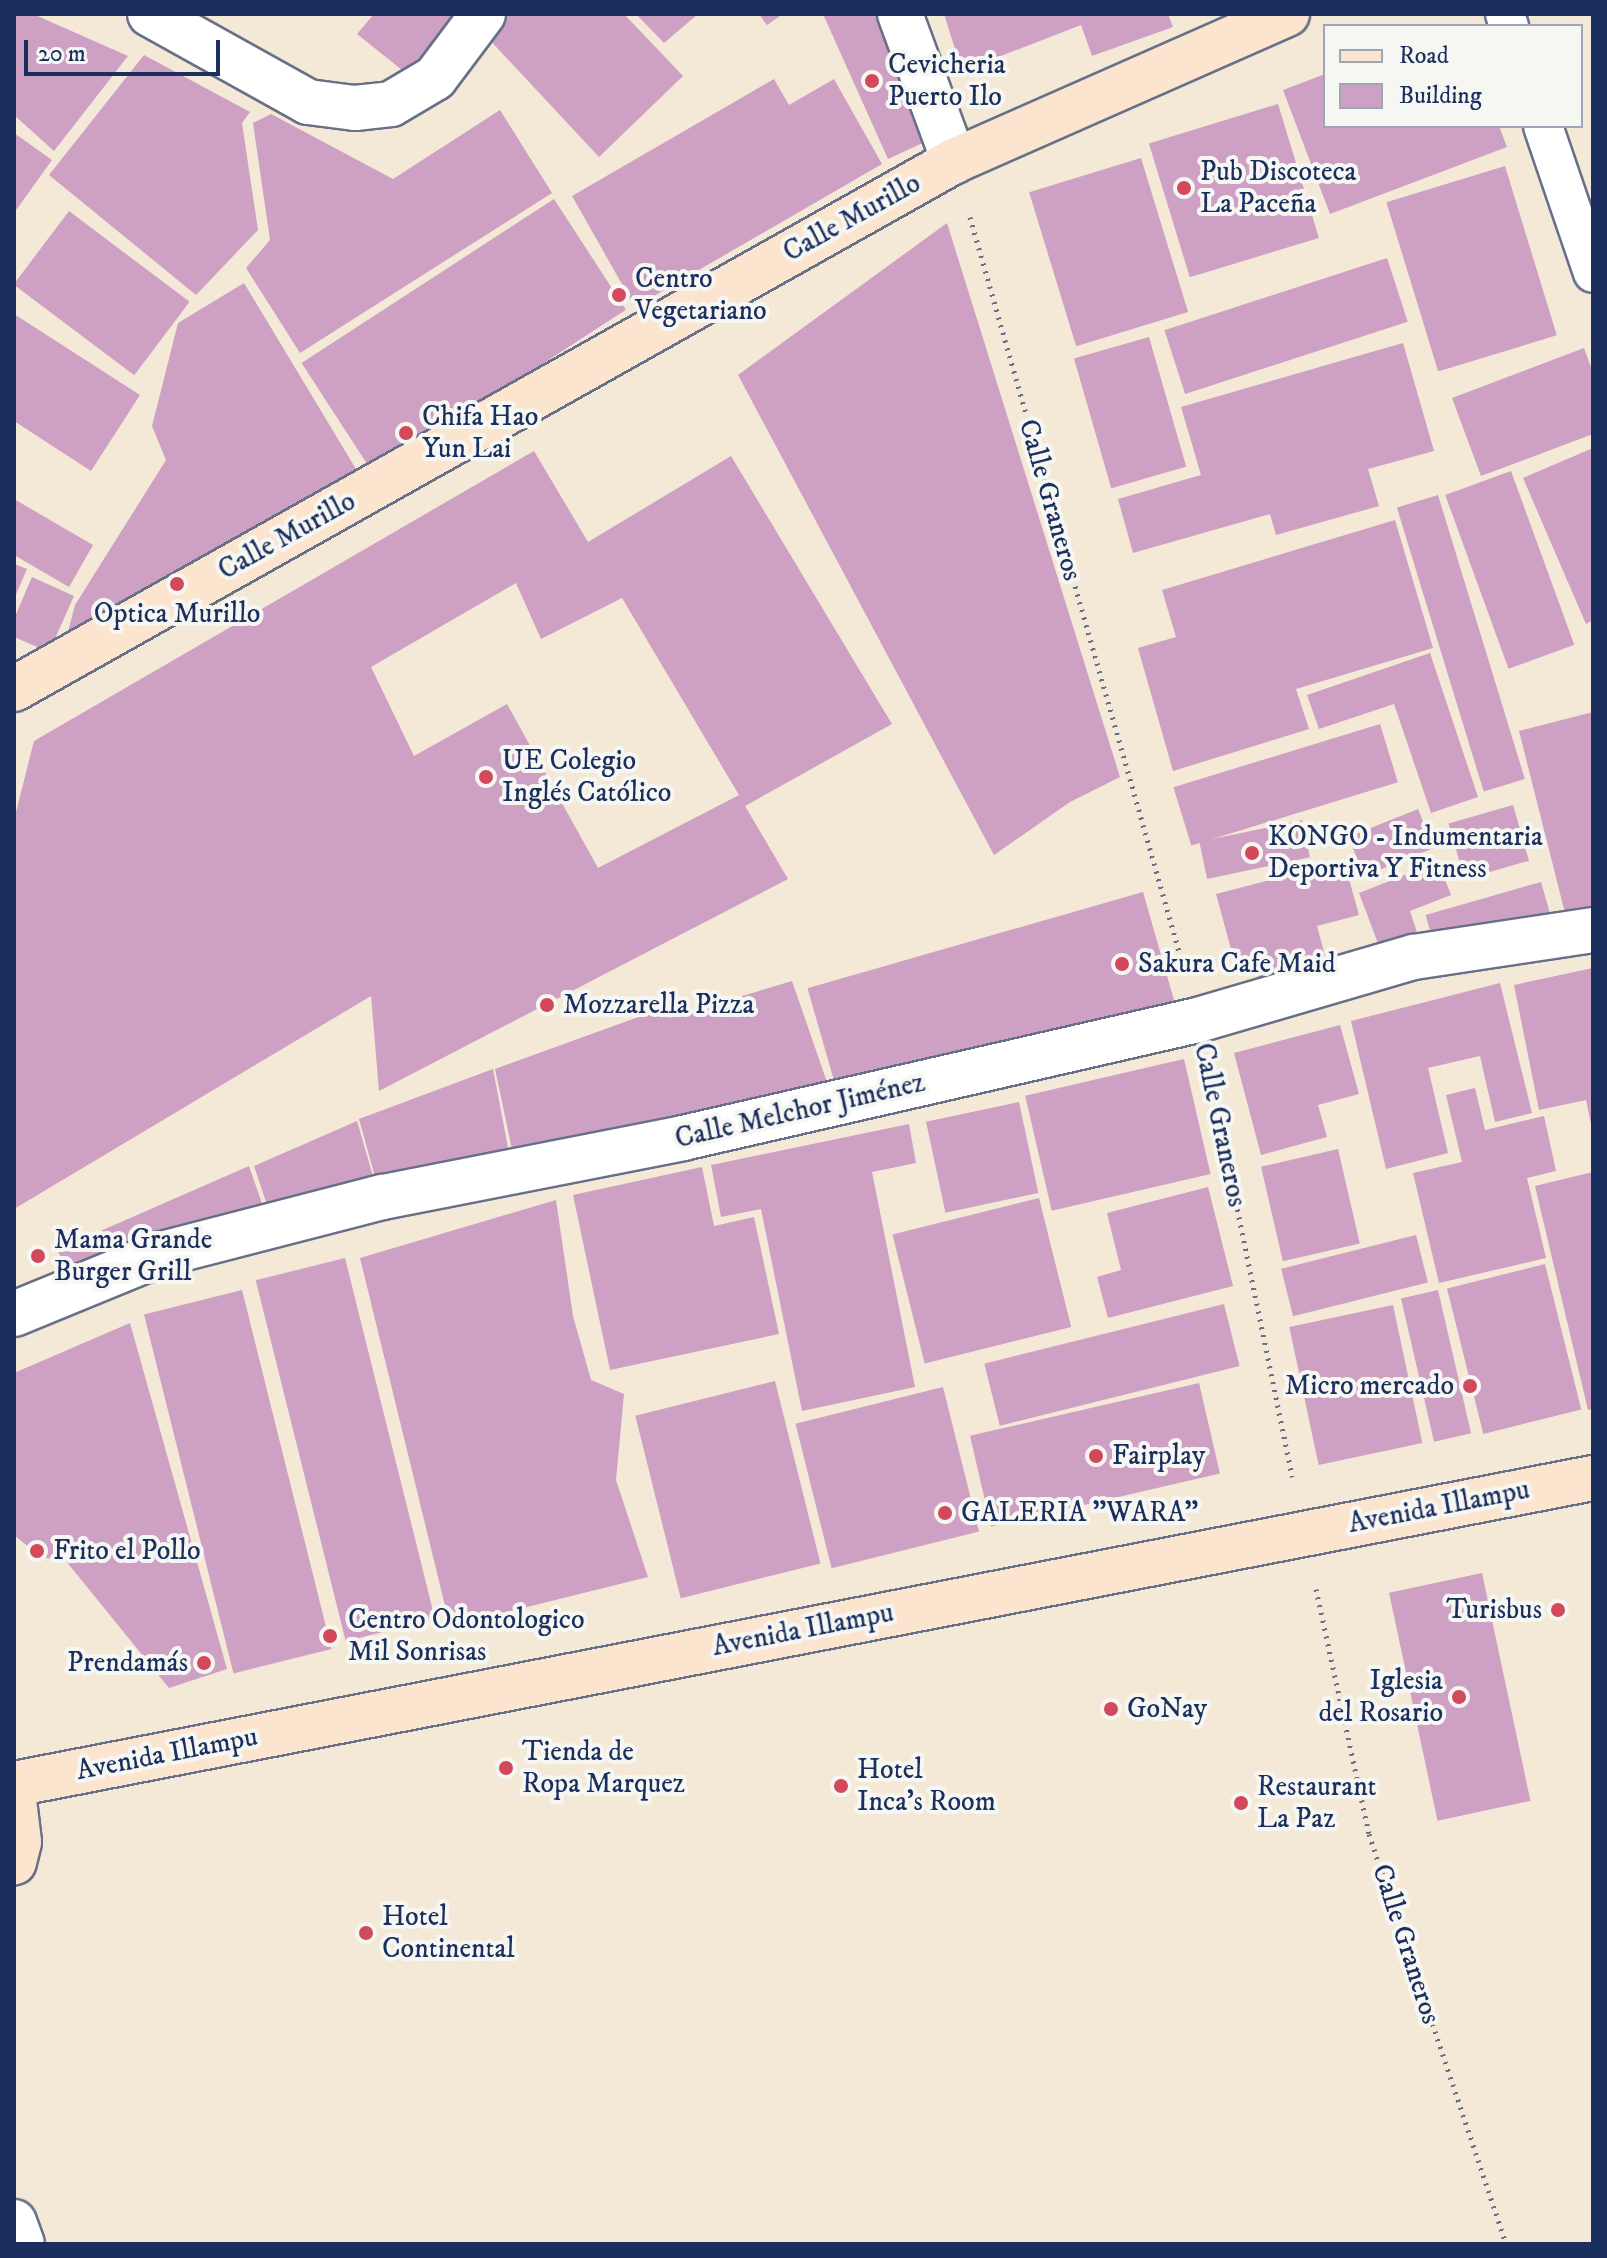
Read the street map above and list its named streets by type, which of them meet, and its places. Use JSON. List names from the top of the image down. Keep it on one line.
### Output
{"streets":{"main road":["Calle Murillo","Avenida Illampu"],"street":["Calle Melchor Jiménez"],"path":["Calle Graneros"]},"crossings":[["Calle Murillo","Calle Graneros"],["Calle Graneros","Calle Melchor Jiménez"],["Calle Graneros","Avenida Illampu"]],"places":["Cevicheria Puerto Ilo","Pub Discoteca La Paceña","Centro Vegetariano","Chifa Hao Yun Lai","Optica Murillo","UE Colegio Inglés Católico","KONGO - Indumentaria Deportiva Y Fitness","Sakura Cafe Maid","Mozzarella Pizza","Mama Grande Burger Grill","Micro mercado","Fairplay","GALERIA \"WARA\"","Frito el Pollo","Turisbus","Centro Odontologico Mil Sonrisas","Prendamás","Iglesia del Rosario","GoNay","Tienda de Ropa Marquez","Hotel Inca's Room","Restaurant La Paz","Hotel Continental"],"legend":["Road","Building"],"scale_bar":"20 m"}
